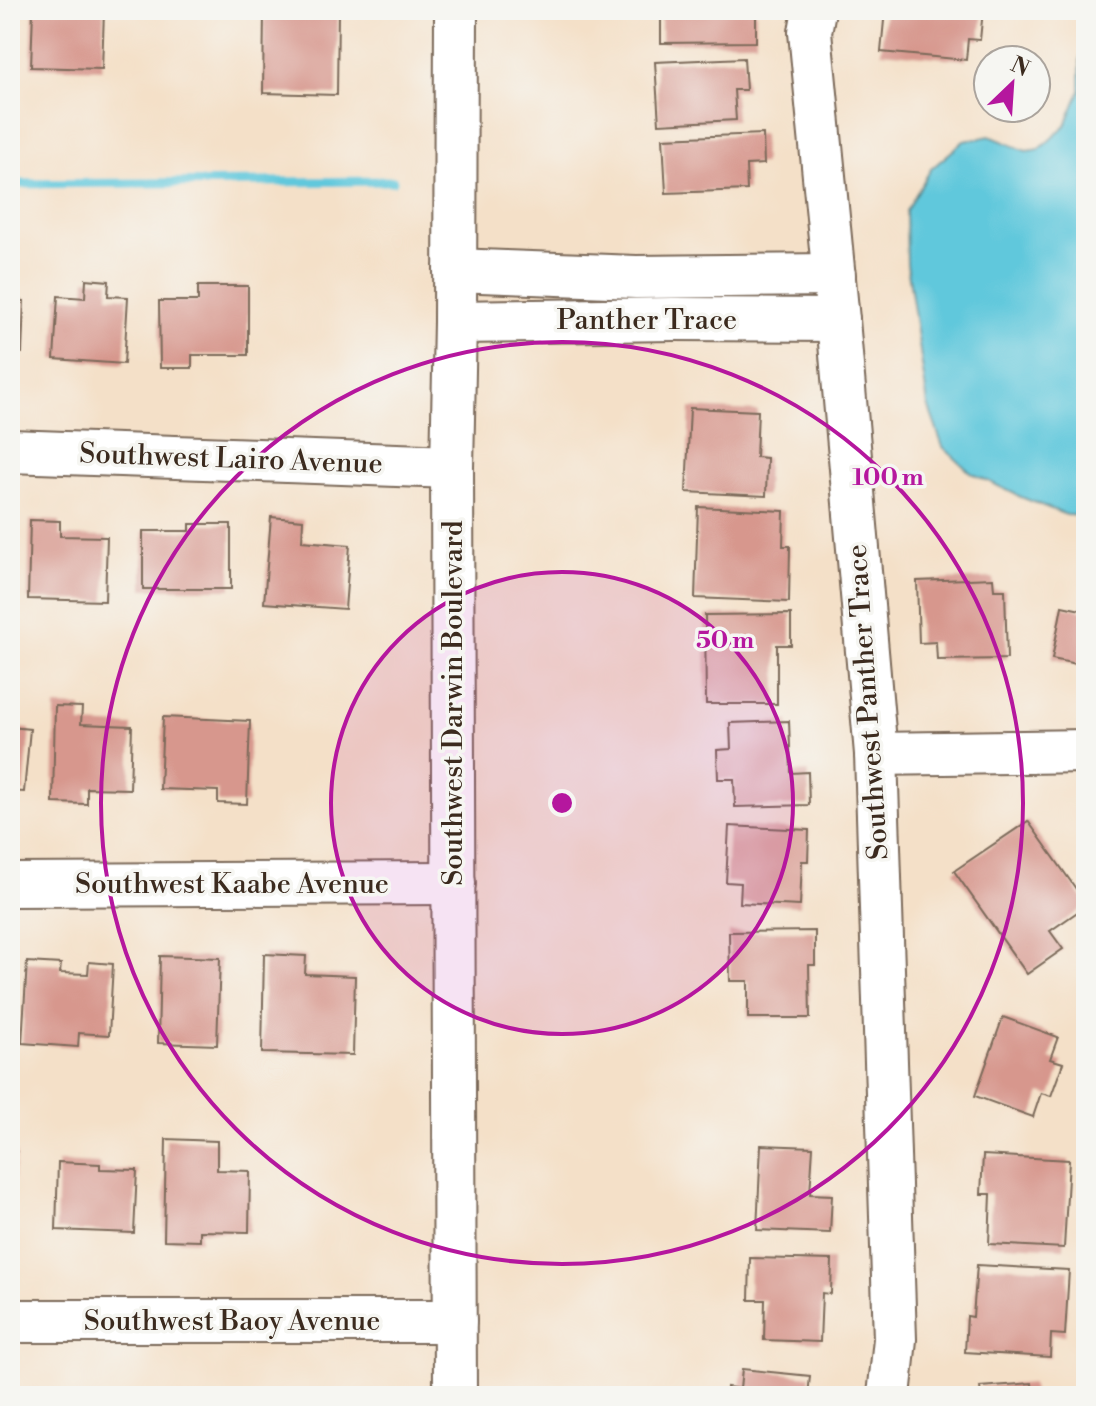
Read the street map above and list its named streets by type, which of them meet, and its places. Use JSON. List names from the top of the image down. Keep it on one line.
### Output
{"streets":{"street":["Panther Trace","Southwest Lairo Avenue","Southwest Panther Trace","Southwest Darwin Boulevard","Southwest Kaabe Avenue","Southwest Baoy Avenue"]},"crossings":[["Panther Trace","Southwest Panther Trace"],["Panther Trace","Southwest Darwin Boulevard"],["Southwest Lairo Avenue","Southwest Darwin Boulevard"],["Southwest Darwin Boulevard","Southwest Kaabe Avenue"],["Southwest Darwin Boulevard","Southwest Baoy Avenue"]],"north":"top right","rings":["100 m","50 m"]}
